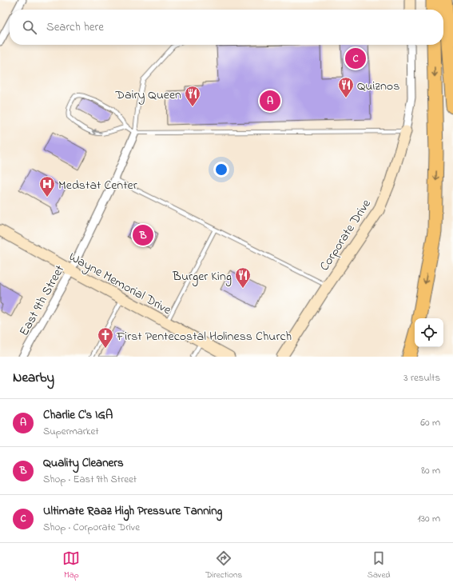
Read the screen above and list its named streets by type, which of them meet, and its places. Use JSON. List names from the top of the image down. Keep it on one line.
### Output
{"streets":{"street":["Corporate Drive","Wayne Memorial Drive","East 9th Street"]},"crossings":[["Wayne Memorial Drive","East 9th Street"]],"places":{"restaurant":["Quiznos","Dairy Queen","Burger King"],"hospital":["Medstat Center"],"church":["First Pentecostal Holiness Church"]},"page":{"search":"Search here","pins":["C","A","B"],"heading":["Nearby","3 results"],"list":[{"mark":"A","name":"Charlie C's IGA","note":"Supermarket","value":"60 m"},{"mark":"B","name":"Quality Cleaners","note":"Shop · East 9th Street","value":"80 m"},{"mark":"C","name":"Ultimate Raaz High Pressure Tanning","note":"Shop · Corporate Drive","value":"130 m"}],"nav":["Map","Directions","Saved"]}}
